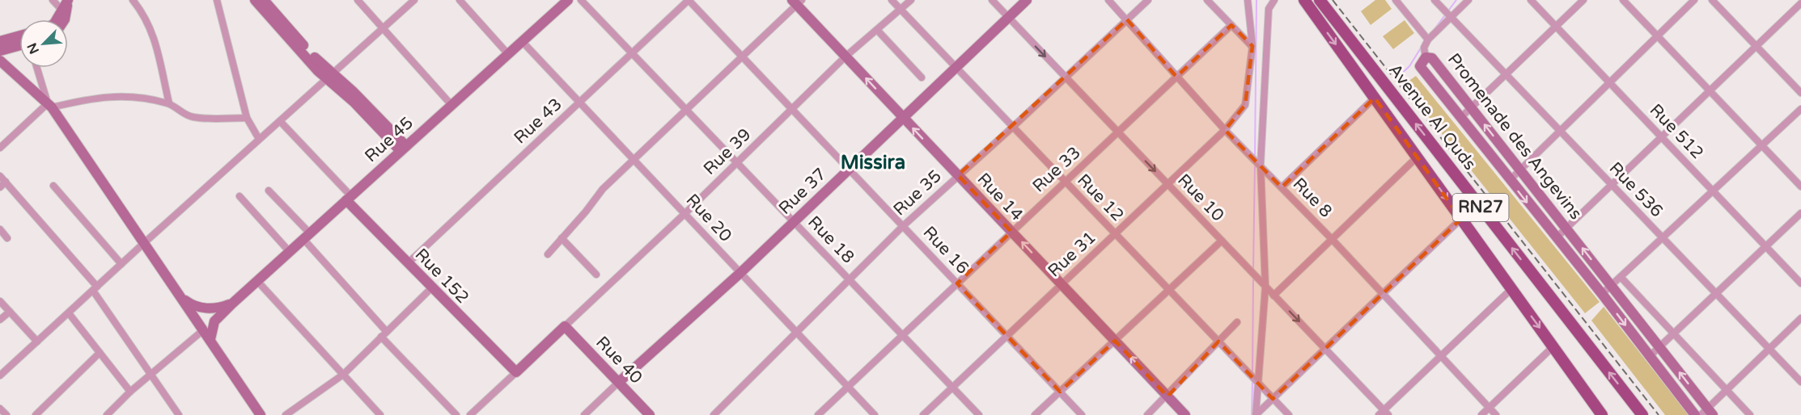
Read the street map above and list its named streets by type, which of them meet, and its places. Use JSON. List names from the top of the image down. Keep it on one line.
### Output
{"streets":{"main road":["Avenue Al Quds","RN27"],"street":["Rue 43","Rue 512","Promenade des Angevins","Rue 45","Rue 39","Rue 33","Rue 536","Rue 37","Rue 35","Rue 14","Rue 12","Rue 10","Rue 8","Rue 20","Rue 18","Rue 16","Rue 31","Rue 152","Rue 40"]},"crossings":[["Rue 43","Rue 20"],["Rue 43","Rue 18"],["Rue 43","Rue 16"],["Rue 43","Rue 152"],["Rue 45","Rue 20"],["Rue 45","Rue 152"],["Rue 39","Rue 14"],["Rue 39","Rue 12"],["Rue 39","Rue 20"],["Rue 39","Rue 18"],["Rue 39","Rue 16"],["Rue 39","Rue 40"],["Rue 33","Rue 14"],["Rue 33","Rue 12"],["Rue 33","Rue 10"],["Rue 33","Rue 8"],["Rue 33","Rue 20"],["Rue 33","Rue 18"],["Rue 33","Rue 16"],["Rue 37","Rue 14"],["Rue 37","Rue 12"],["Rue 37","Rue 10"],["Rue 37","Rue 20"],["Rue 37","Rue 18"],["Rue 37","Rue 16"],["Rue 37","Rue 40"],["Rue 35","Rue 14"],["Rue 35","Rue 12"],["Rue 35","Rue 10"],["Rue 35","Rue 8"],["Rue 35","Rue 20"],["Rue 35","Rue 18"],["Rue 35","Rue 16"],["Rue 14","Rue 31"],["Rue 12","Rue 31"],["Rue 10","Rue 31"],["Rue 8","Rue 31"],["Rue 18","Rue 31"],["Rue 16","Rue 31"]],"one_way":["Rue 14","Rue 10"],"districts":["Missira"],"north":"bottom left"}
